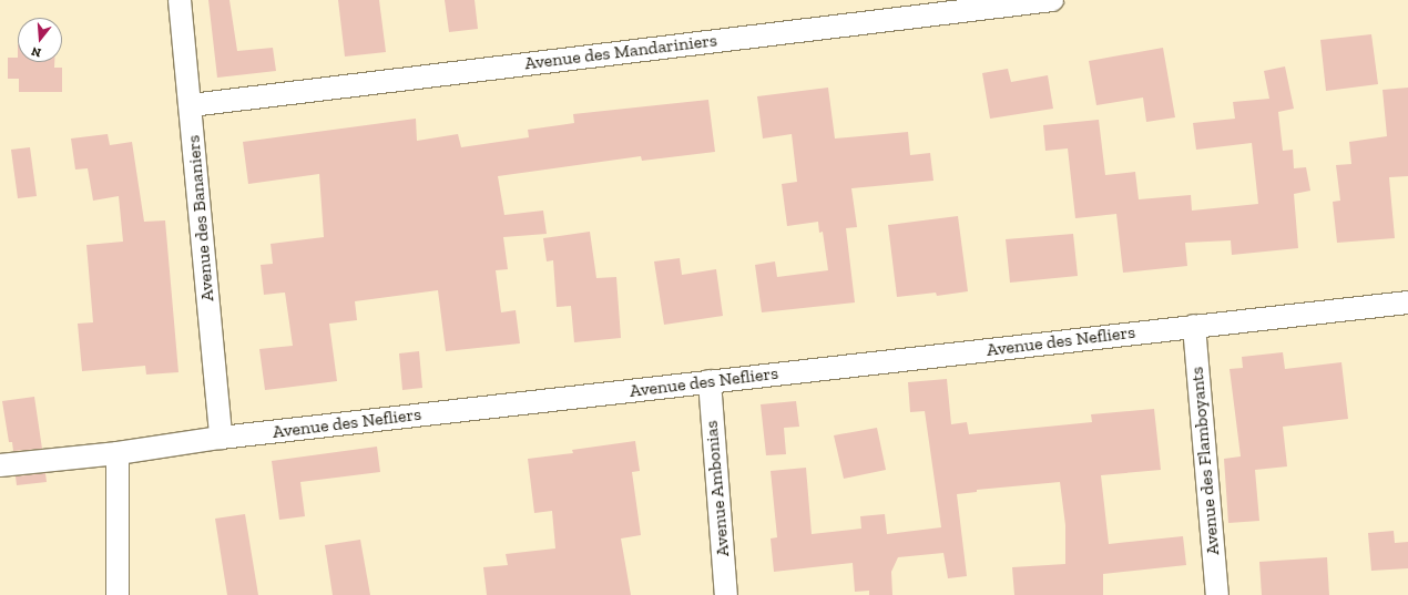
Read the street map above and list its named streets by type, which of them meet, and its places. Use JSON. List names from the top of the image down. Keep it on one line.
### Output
{"streets":{"street":["Avenue des Mandariniers","Avenue des Bananiers","Avenue des Nefliers","Avenue des Flamboyants","Avenue Ambonias"]},"crossings":[["Avenue des Mandariniers","Avenue des Bananiers"],["Avenue des Bananiers","Avenue des Nefliers"],["Avenue des Nefliers","Avenue des Flamboyants"],["Avenue des Nefliers","Avenue Ambonias"]],"north":"bottom"}
